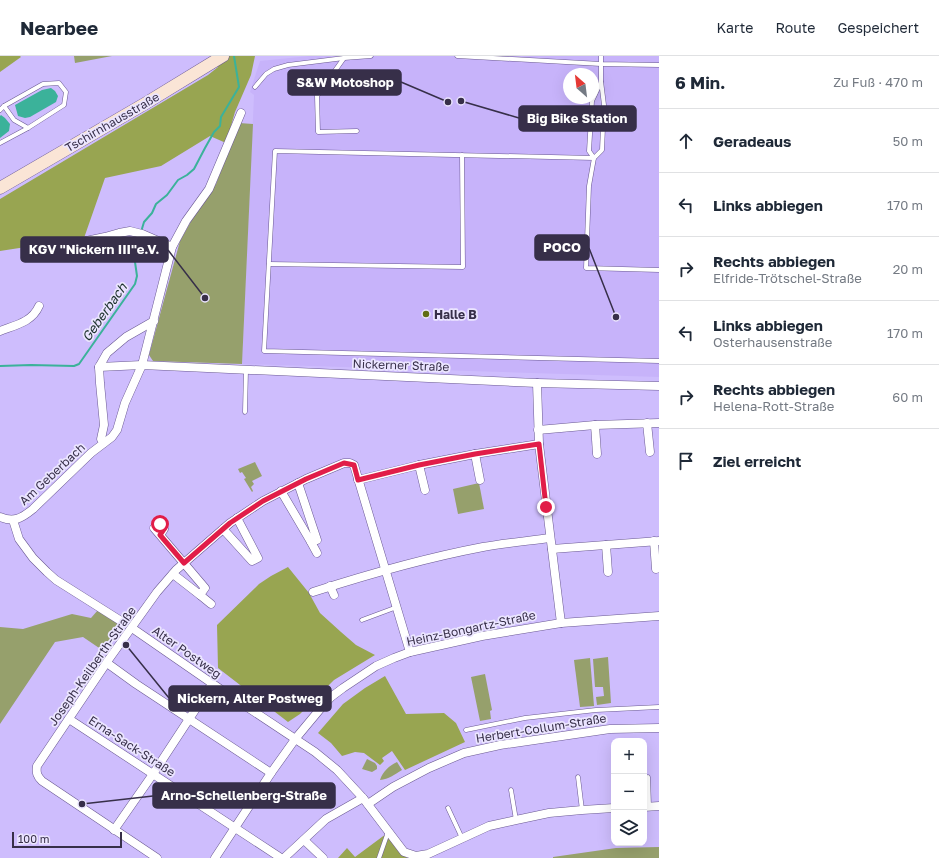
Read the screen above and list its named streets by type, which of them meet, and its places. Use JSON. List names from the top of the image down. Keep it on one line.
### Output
{"streets":{"main road":["Tschirnhausstraße"],"street":["Nickerner Straße","Am Geberbach","Heinz-Bongartz-Straße","Alter Postweg","Joseph-Keilberth-Straße","Herbert-Collum-Straße","Erna-Sack-Straße"]},"crossings":[["Nickerner Straße","Am Geberbach"],["Heinz-Bongartz-Straße","Alter Postweg"],["Heinz-Bongartz-Straße","Erna-Sack-Straße"],["Alter Postweg","Joseph-Keilberth-Straße"],["Alter Postweg","Herbert-Collum-Straße"],["Joseph-Keilberth-Straße","Erna-Sack-Straße"],["Herbert-Collum-Straße","Erna-Sack-Straße"]],"water":["Geberbach"],"places":["Big Bike Station","S&W Motoshop","KGV \"Nickern III\"e.V.","Halle B","POCO","Nickern, Alter Postweg","Arno-Schellenberg-Straße"],"scale_bar":"100 m","north":"top left","page":{"header":"Nearbee","nav":["Karte","Route","Gespeichert"],"heading":["6 Min.","Zu Fuß · 470 m"],"list":[["Geradeaus","50 m"],["Links abbiegen","170 m"],["Rechts abbiegen","Elfride-Trötschel-Straße","20 m"],["Links abbiegen","Osterhausenstraße","170 m"],["Rechts abbiegen","Helena-Rott-Straße","60 m"],"Ziel erreicht"],"map_buttons":["+","−"],"scale":"100 m"}}
